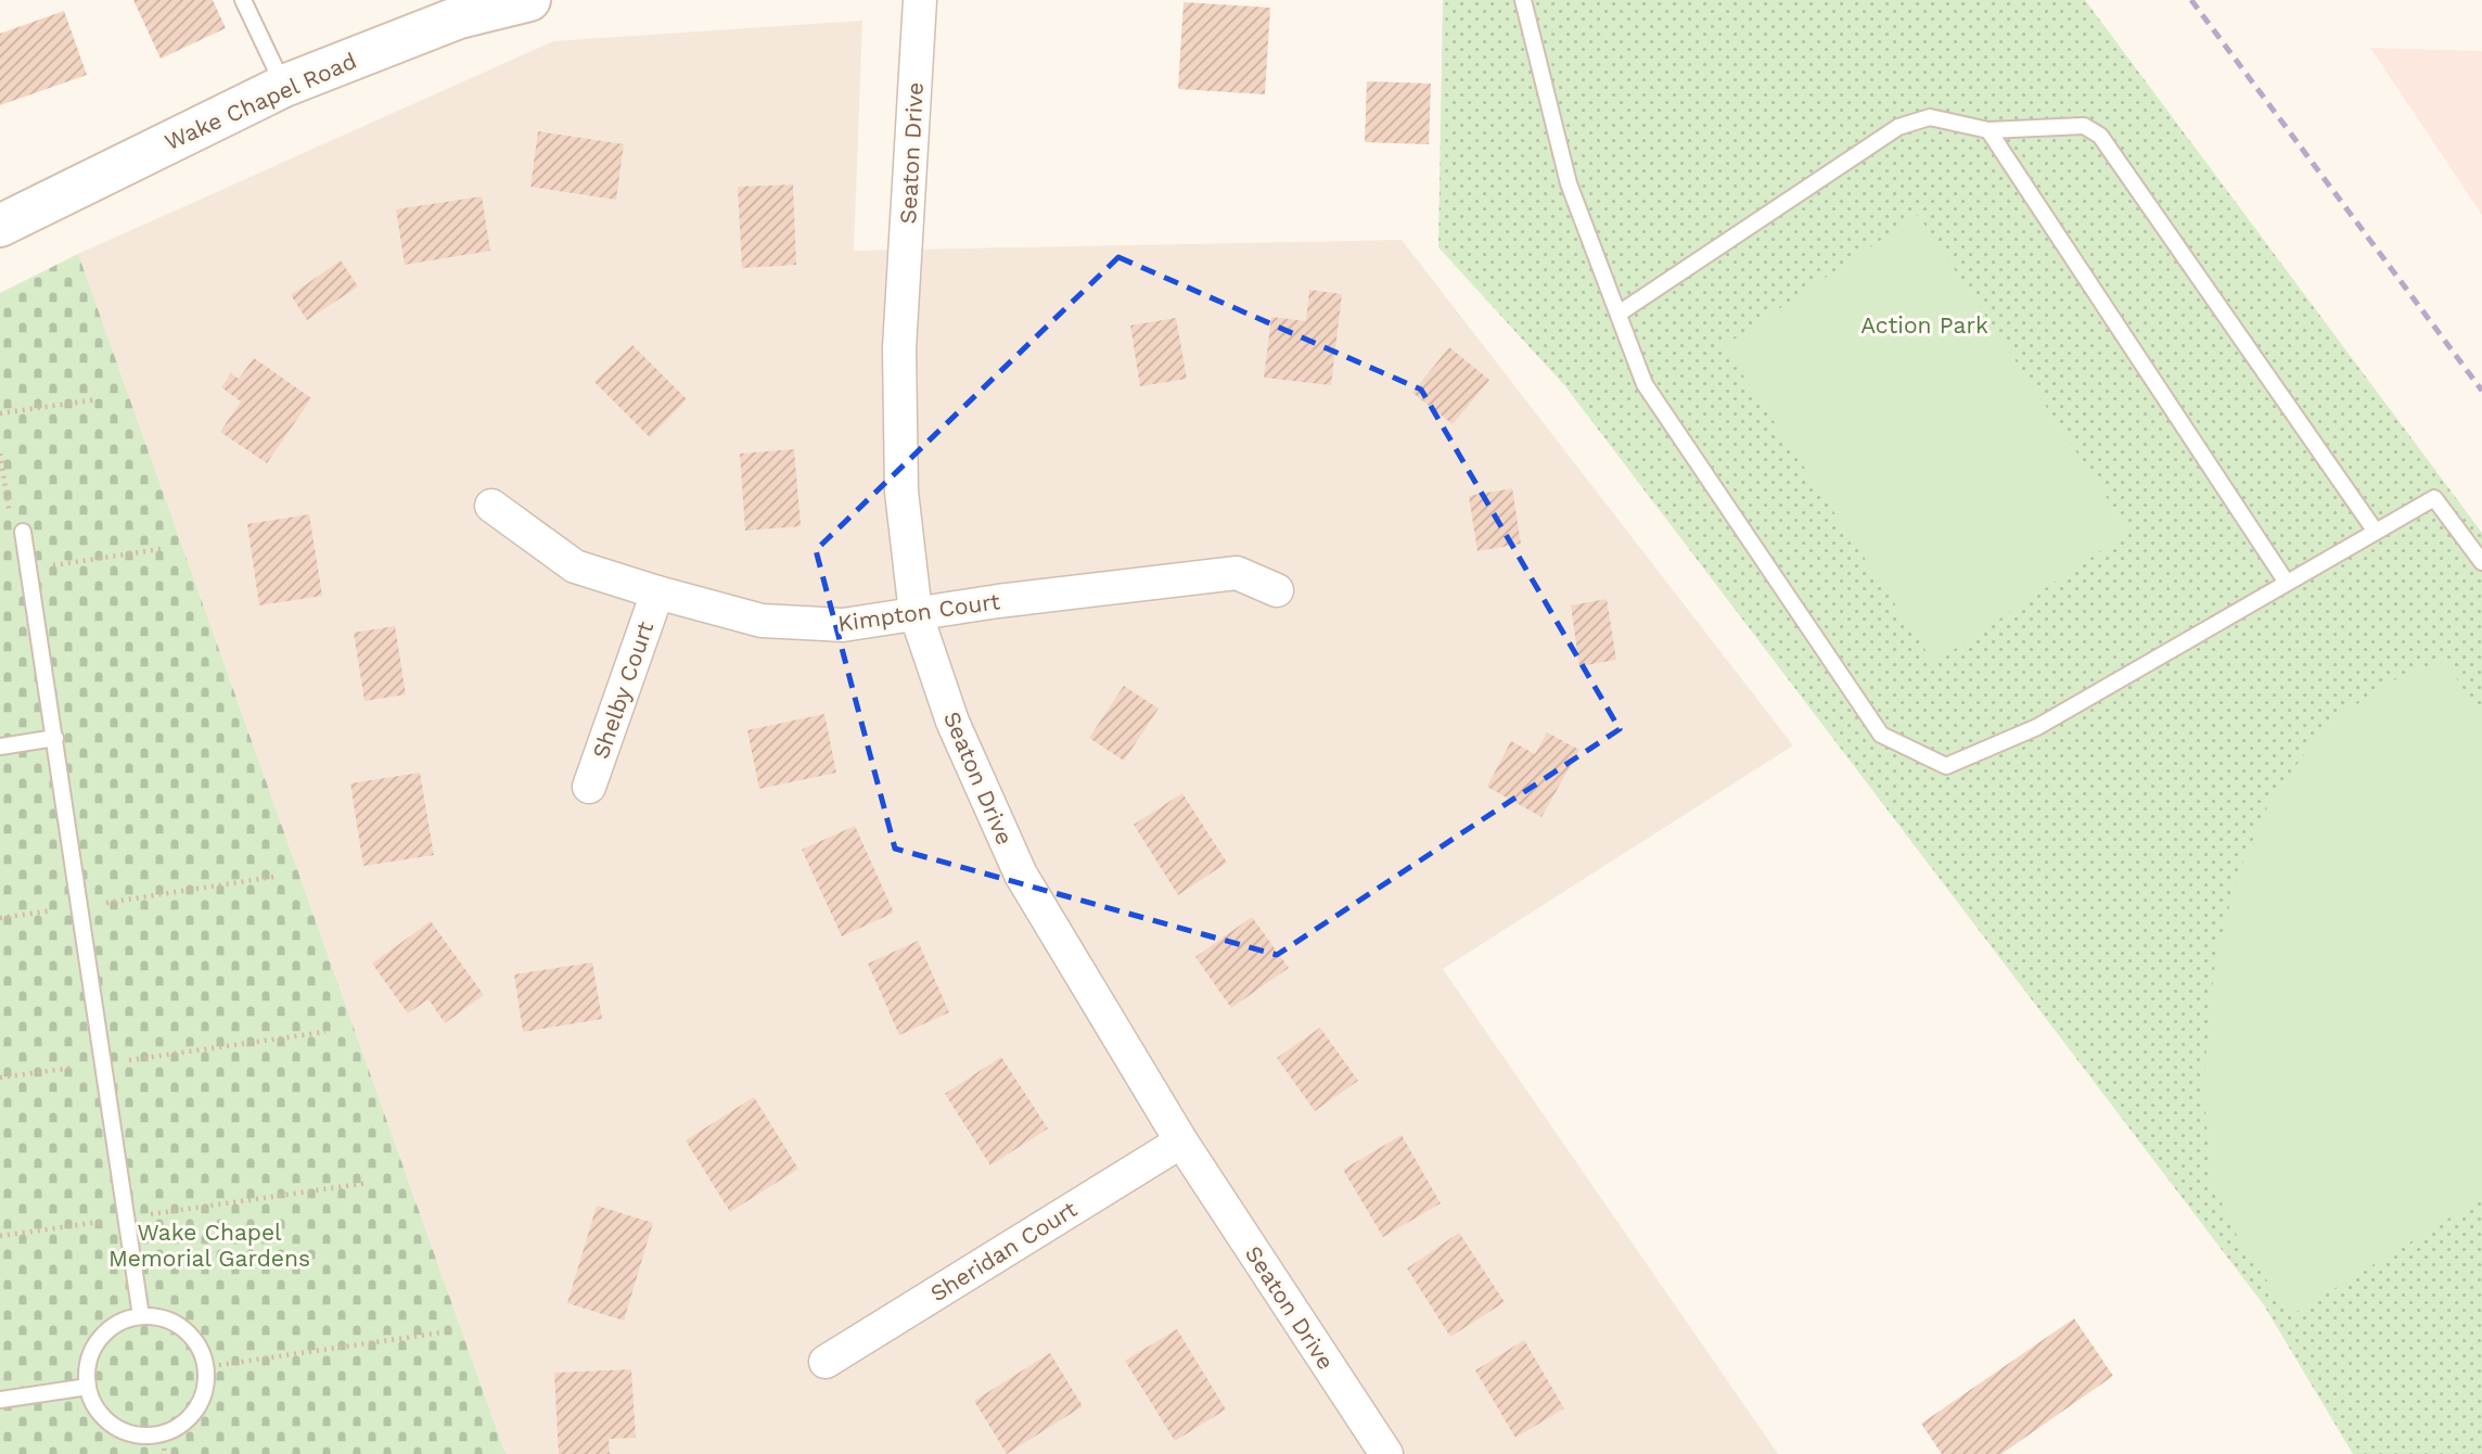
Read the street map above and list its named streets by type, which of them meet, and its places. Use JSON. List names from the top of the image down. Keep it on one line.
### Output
{"streets":{"main road":["Wake Chapel Road"],"street":["Seaton Drive","Kimpton Court","Shelby Court","Sheridan Court"]},"crossings":[["Seaton Drive","Kimpton Court"],["Seaton Drive","Sheridan Court"],["Kimpton Court","Shelby Court"]],"parks":["Action Park","Wake Chapel Memorial Gardens"]}
